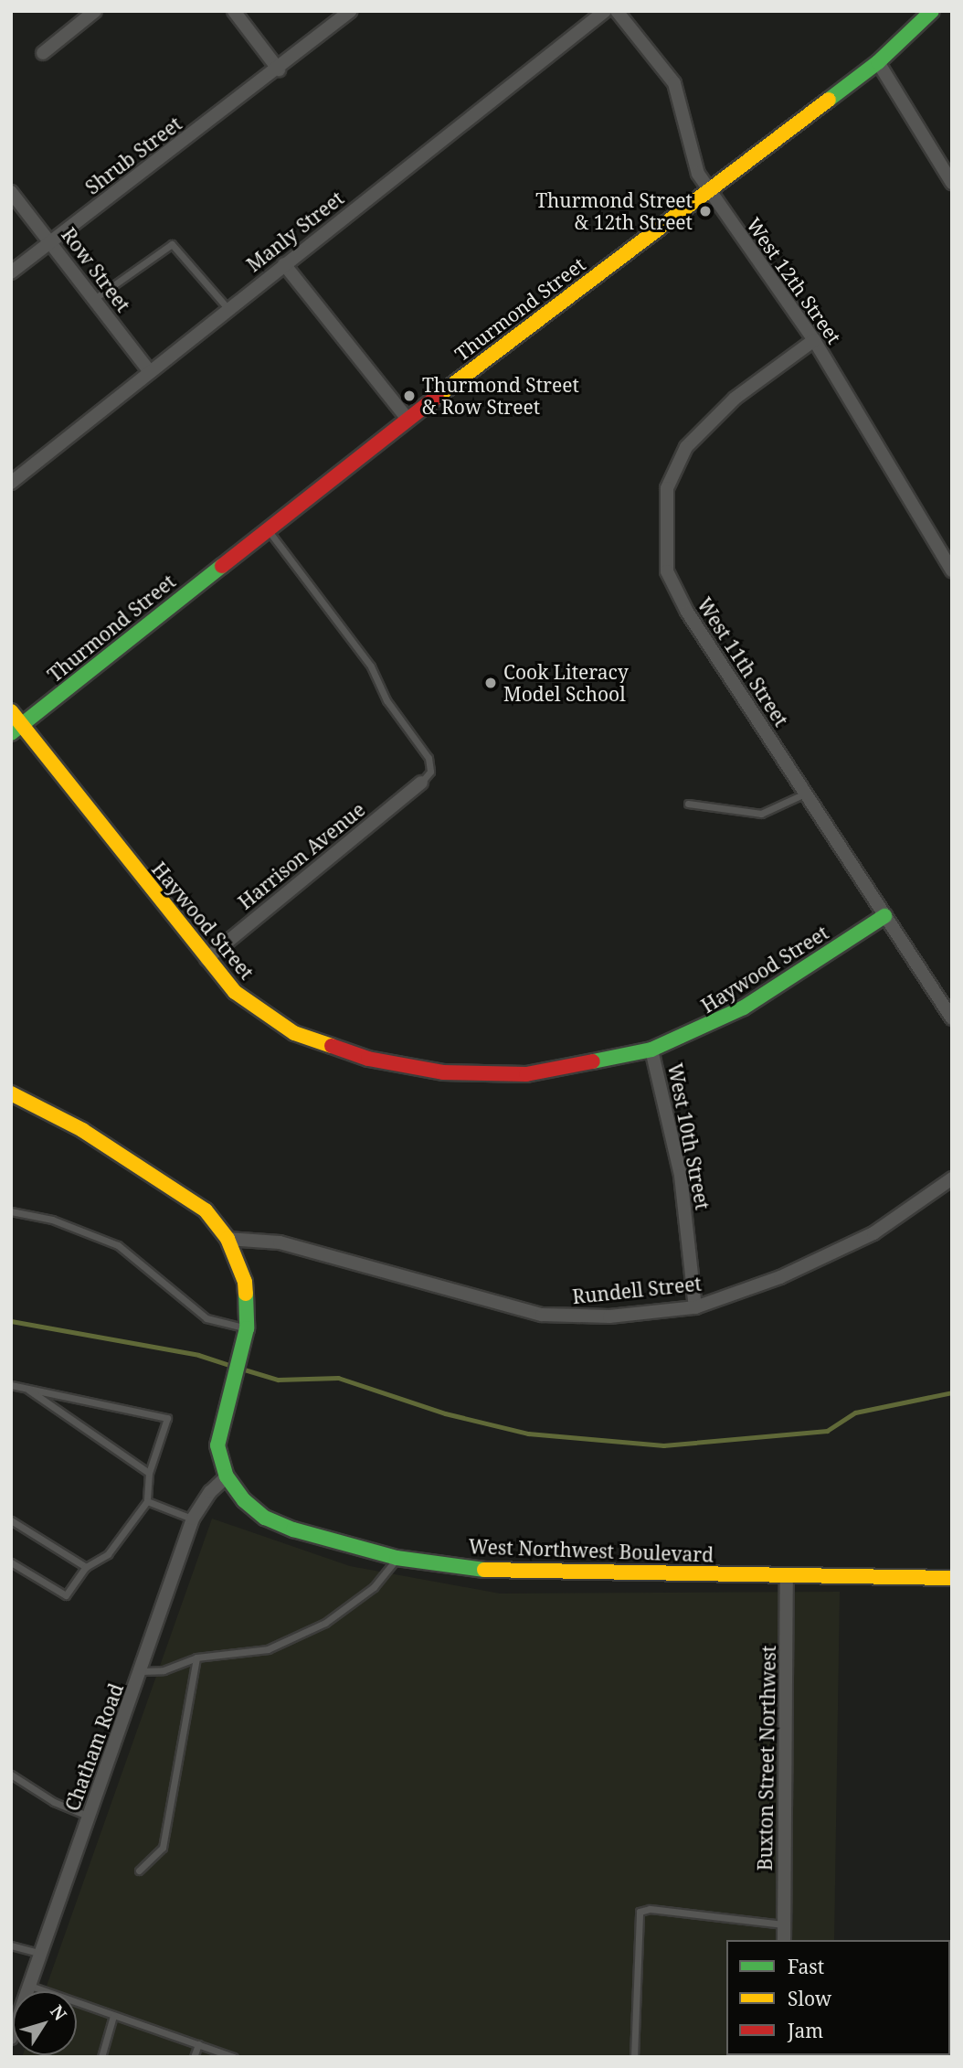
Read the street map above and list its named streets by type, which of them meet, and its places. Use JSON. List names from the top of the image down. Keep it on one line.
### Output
{"streets":{"street":["Shrub Street","Manly Street","Row Street","West 12th Street","Thurmond Street","West 11th Street","Harrison Avenue","Haywood Street","West 10th Street","Rundell Street","West Northwest Boulevard","Chatham Road","Buxton Street Northwest"]},"crossings":[["Shrub Street","Row Street"],["Manly Street","Row Street"],["West 12th Street","Thurmond Street"],["West 12th Street","West 11th Street"],["Thurmond Street","Haywood Street"],["West 11th Street","Haywood Street"],["Harrison Avenue","Haywood Street"],["Haywood Street","West 10th Street"],["West 10th Street","Rundell Street"],["Rundell Street","West Northwest Boulevard"],["West Northwest Boulevard","Chatham Road"],["West Northwest Boulevard","Buxton Street Northwest"]],"places":["Thurmond Street & 12th Street","Thurmond Street & Row Street","Cook Literacy Model School"],"legend":["Fast","Slow","Jam"],"north":"top right"}
